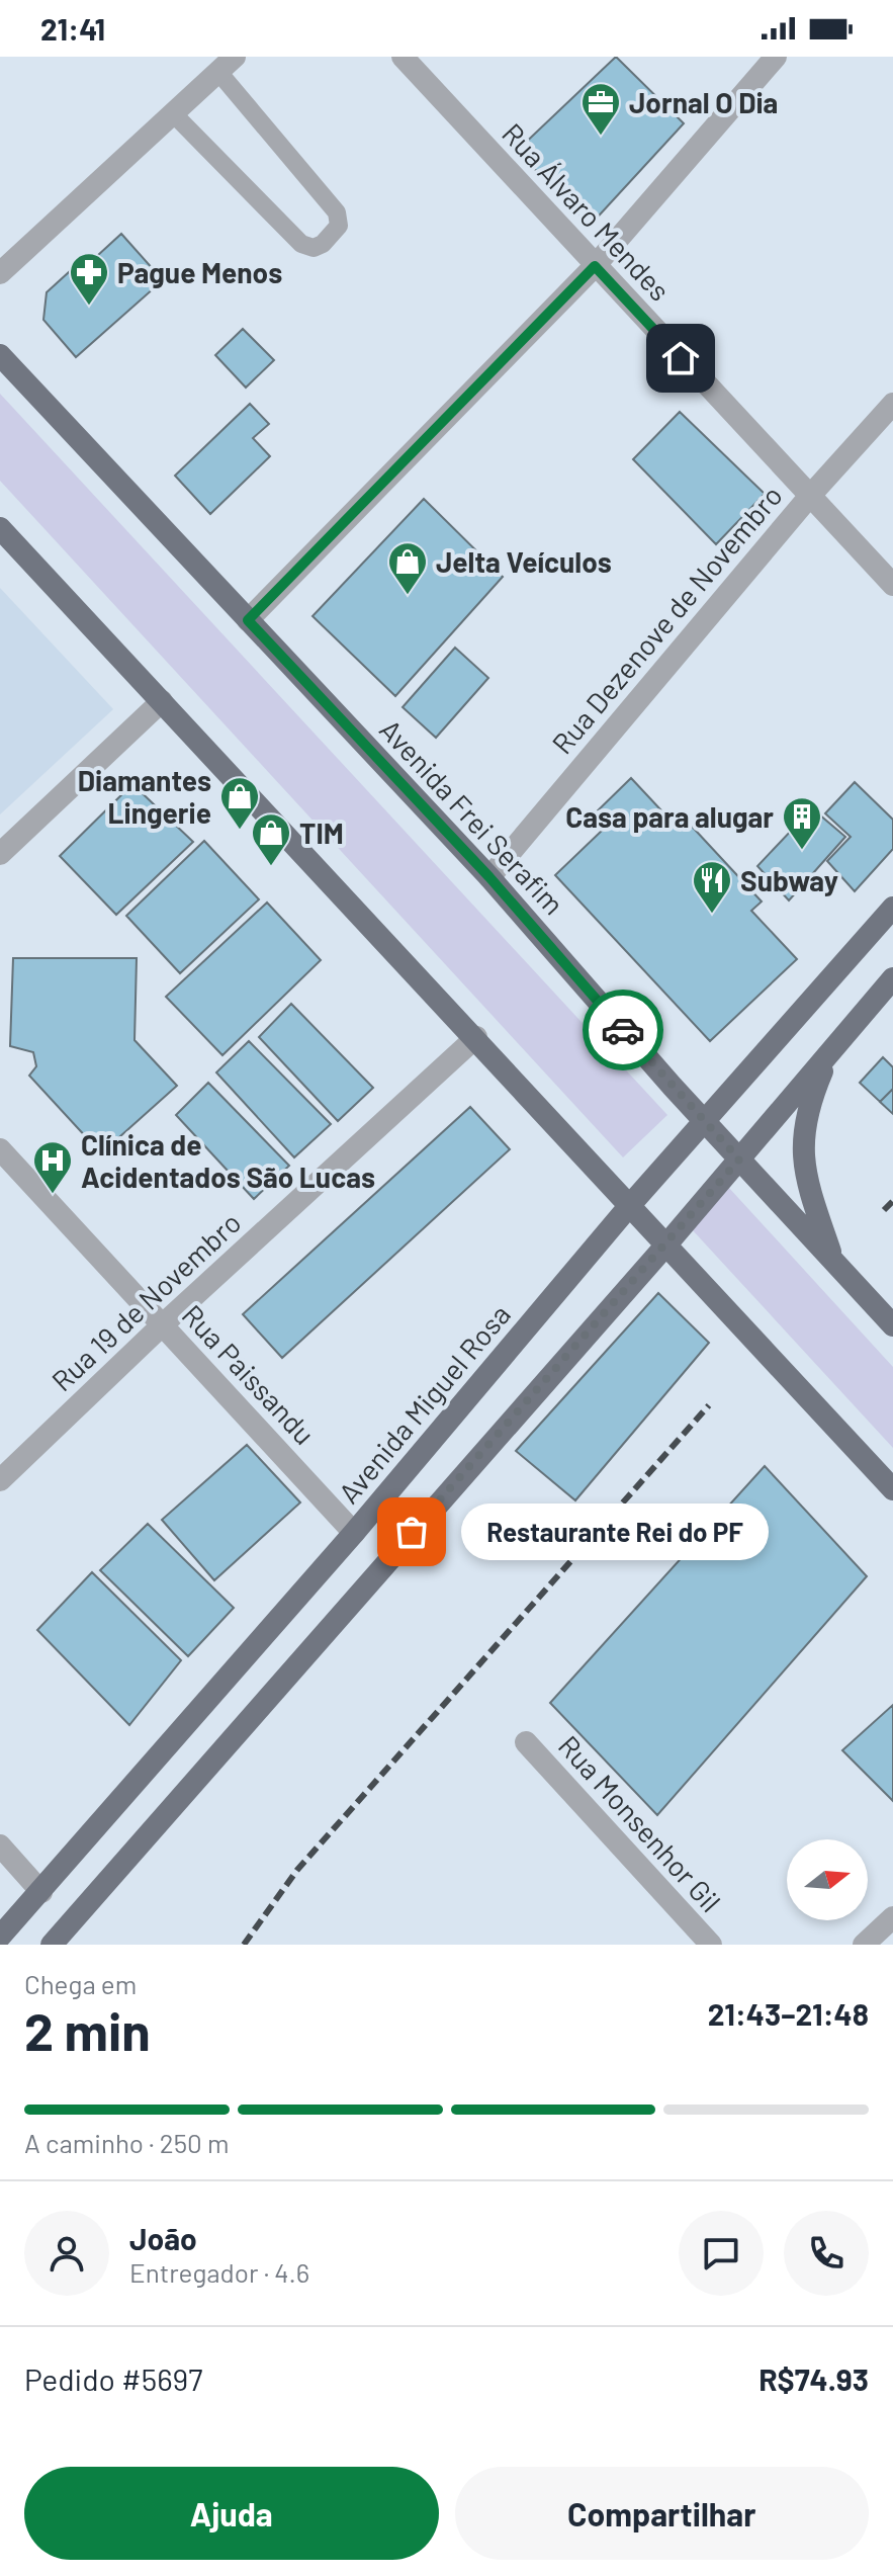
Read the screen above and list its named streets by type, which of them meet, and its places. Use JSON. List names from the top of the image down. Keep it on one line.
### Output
{"streets":{"main road":["Avenida Frei Serafim","Avenida Miguel Rosa"],"street":["Rua Álvaro Mendes","Rua Dezenove de Novembro","Rua 19 de Novembro","Rua Paissandu","Rua Monsenhor Gil"]},"crossings":[["Rua Álvaro Mendes","Rua Dezenove de Novembro"],["Rua Dezenove de Novembro","Avenida Frei Serafim"],["Avenida Frei Serafim","Avenida Miguel Rosa"],["Rua 19 de Novembro","Rua Paissandu"],["Rua Paissandu","Avenida Miguel Rosa"]],"places":{"office":["Jornal O Dia"],"pharmacy":["Pague Menos"],"shop":["Jelta Veículos","Diamantes Lingerie","TIM"],"building":["Casa para alugar"],"restaurant":["Subway"],"hospital":["Clínica de Acidentados São Lucas"],"other":["Restaurante Rei do PF"]},"north":"right","page":{"status":"21:41","bubble":"Restaurante Rei do PF","heading":["2 min","Chega em","21:43–21:48"],"panel":["João","Entregador · 4.6","Pedido #5697","R$74.93"],"bar":"A caminho · 250 m","buttons":["Ajuda","Compartilhar"]}}
